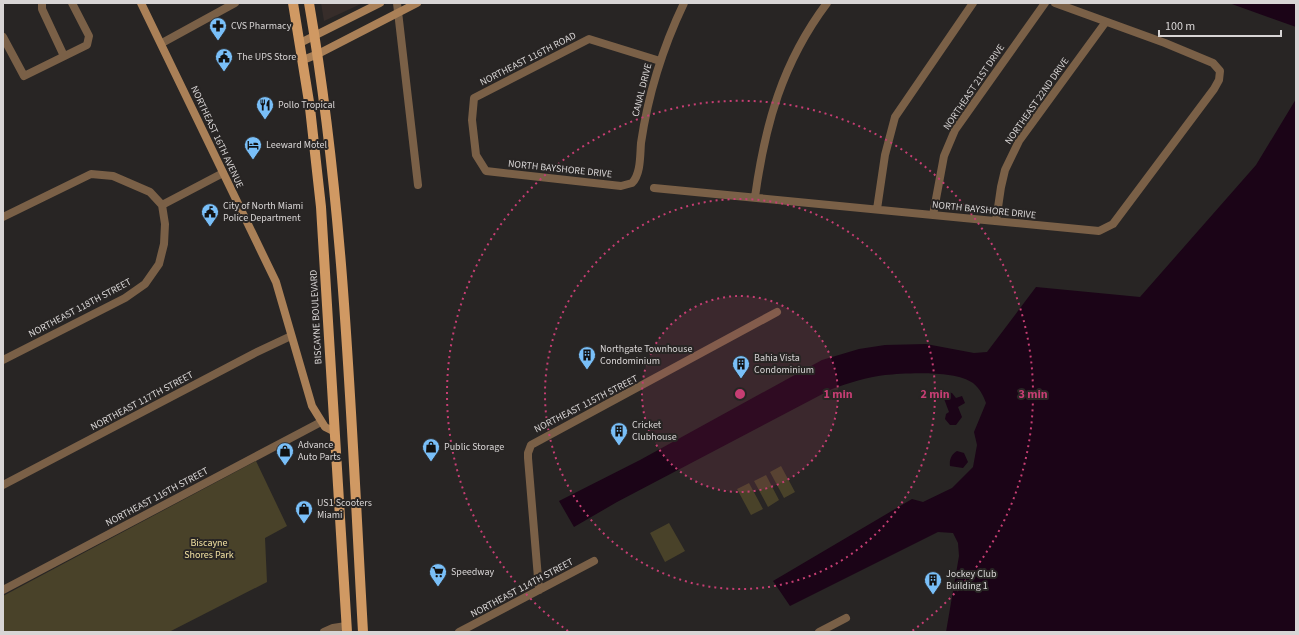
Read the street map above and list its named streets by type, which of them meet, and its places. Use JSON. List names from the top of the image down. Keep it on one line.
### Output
{"streets":{"main road":["BISCAYNE BOULEVARD"],"street":["NORTHEAST 116TH ROAD","NORTHEAST 21ST DRIVE","CANAL DRIVE","NORTHEAST 22ND DRIVE","NORTHEAST 16TH AVENUE","NORTH BAYSHORE DRIVE","NORTHEAST 118TH STREET","NORTHEAST 117TH STREET","NORTHEAST 115TH STREET","NORTHEAST 116TH STREET","NORTHEAST 114TH STREET"]},"crossings":[["NORTHEAST 116TH ROAD","CANAL DRIVE"],["NORTHEAST 116TH ROAD","NORTH BAYSHORE DRIVE"],["NORTHEAST 21ST DRIVE","NORTH BAYSHORE DRIVE"],["CANAL DRIVE","NORTH BAYSHORE DRIVE"],["NORTHEAST 22ND DRIVE","NORTH BAYSHORE DRIVE"],["NORTHEAST 16TH AVENUE","BISCAYNE BOULEVARD"],["NORTHEAST 16TH AVENUE","NORTHEAST 117TH STREET"],["NORTHEAST 16TH AVENUE","NORTHEAST 116TH STREET"],["NORTHEAST 115TH STREET","NORTHEAST 114TH STREET"]],"parks":["Biscayne Shores Park"],"places":{"pharmacy":["CVS Pharmacy"],"public building":["The UPS Store","City of North Miami Police Department"],"restaurant":["Pollo Tropical"],"hotel":["Leeward Motel"],"building":["Northgate Townhouse Condominium","Bahia Vista Condominium","Cricket Clubhouse","Jockey Club Building 1"],"shop":["Public Storage","Advance Auto Parts","US1 Scooters Miami"],"supermarket":["Speedway"]},"scale_bar":"100 m","rings":["1 min","2 min","3 min"]}
